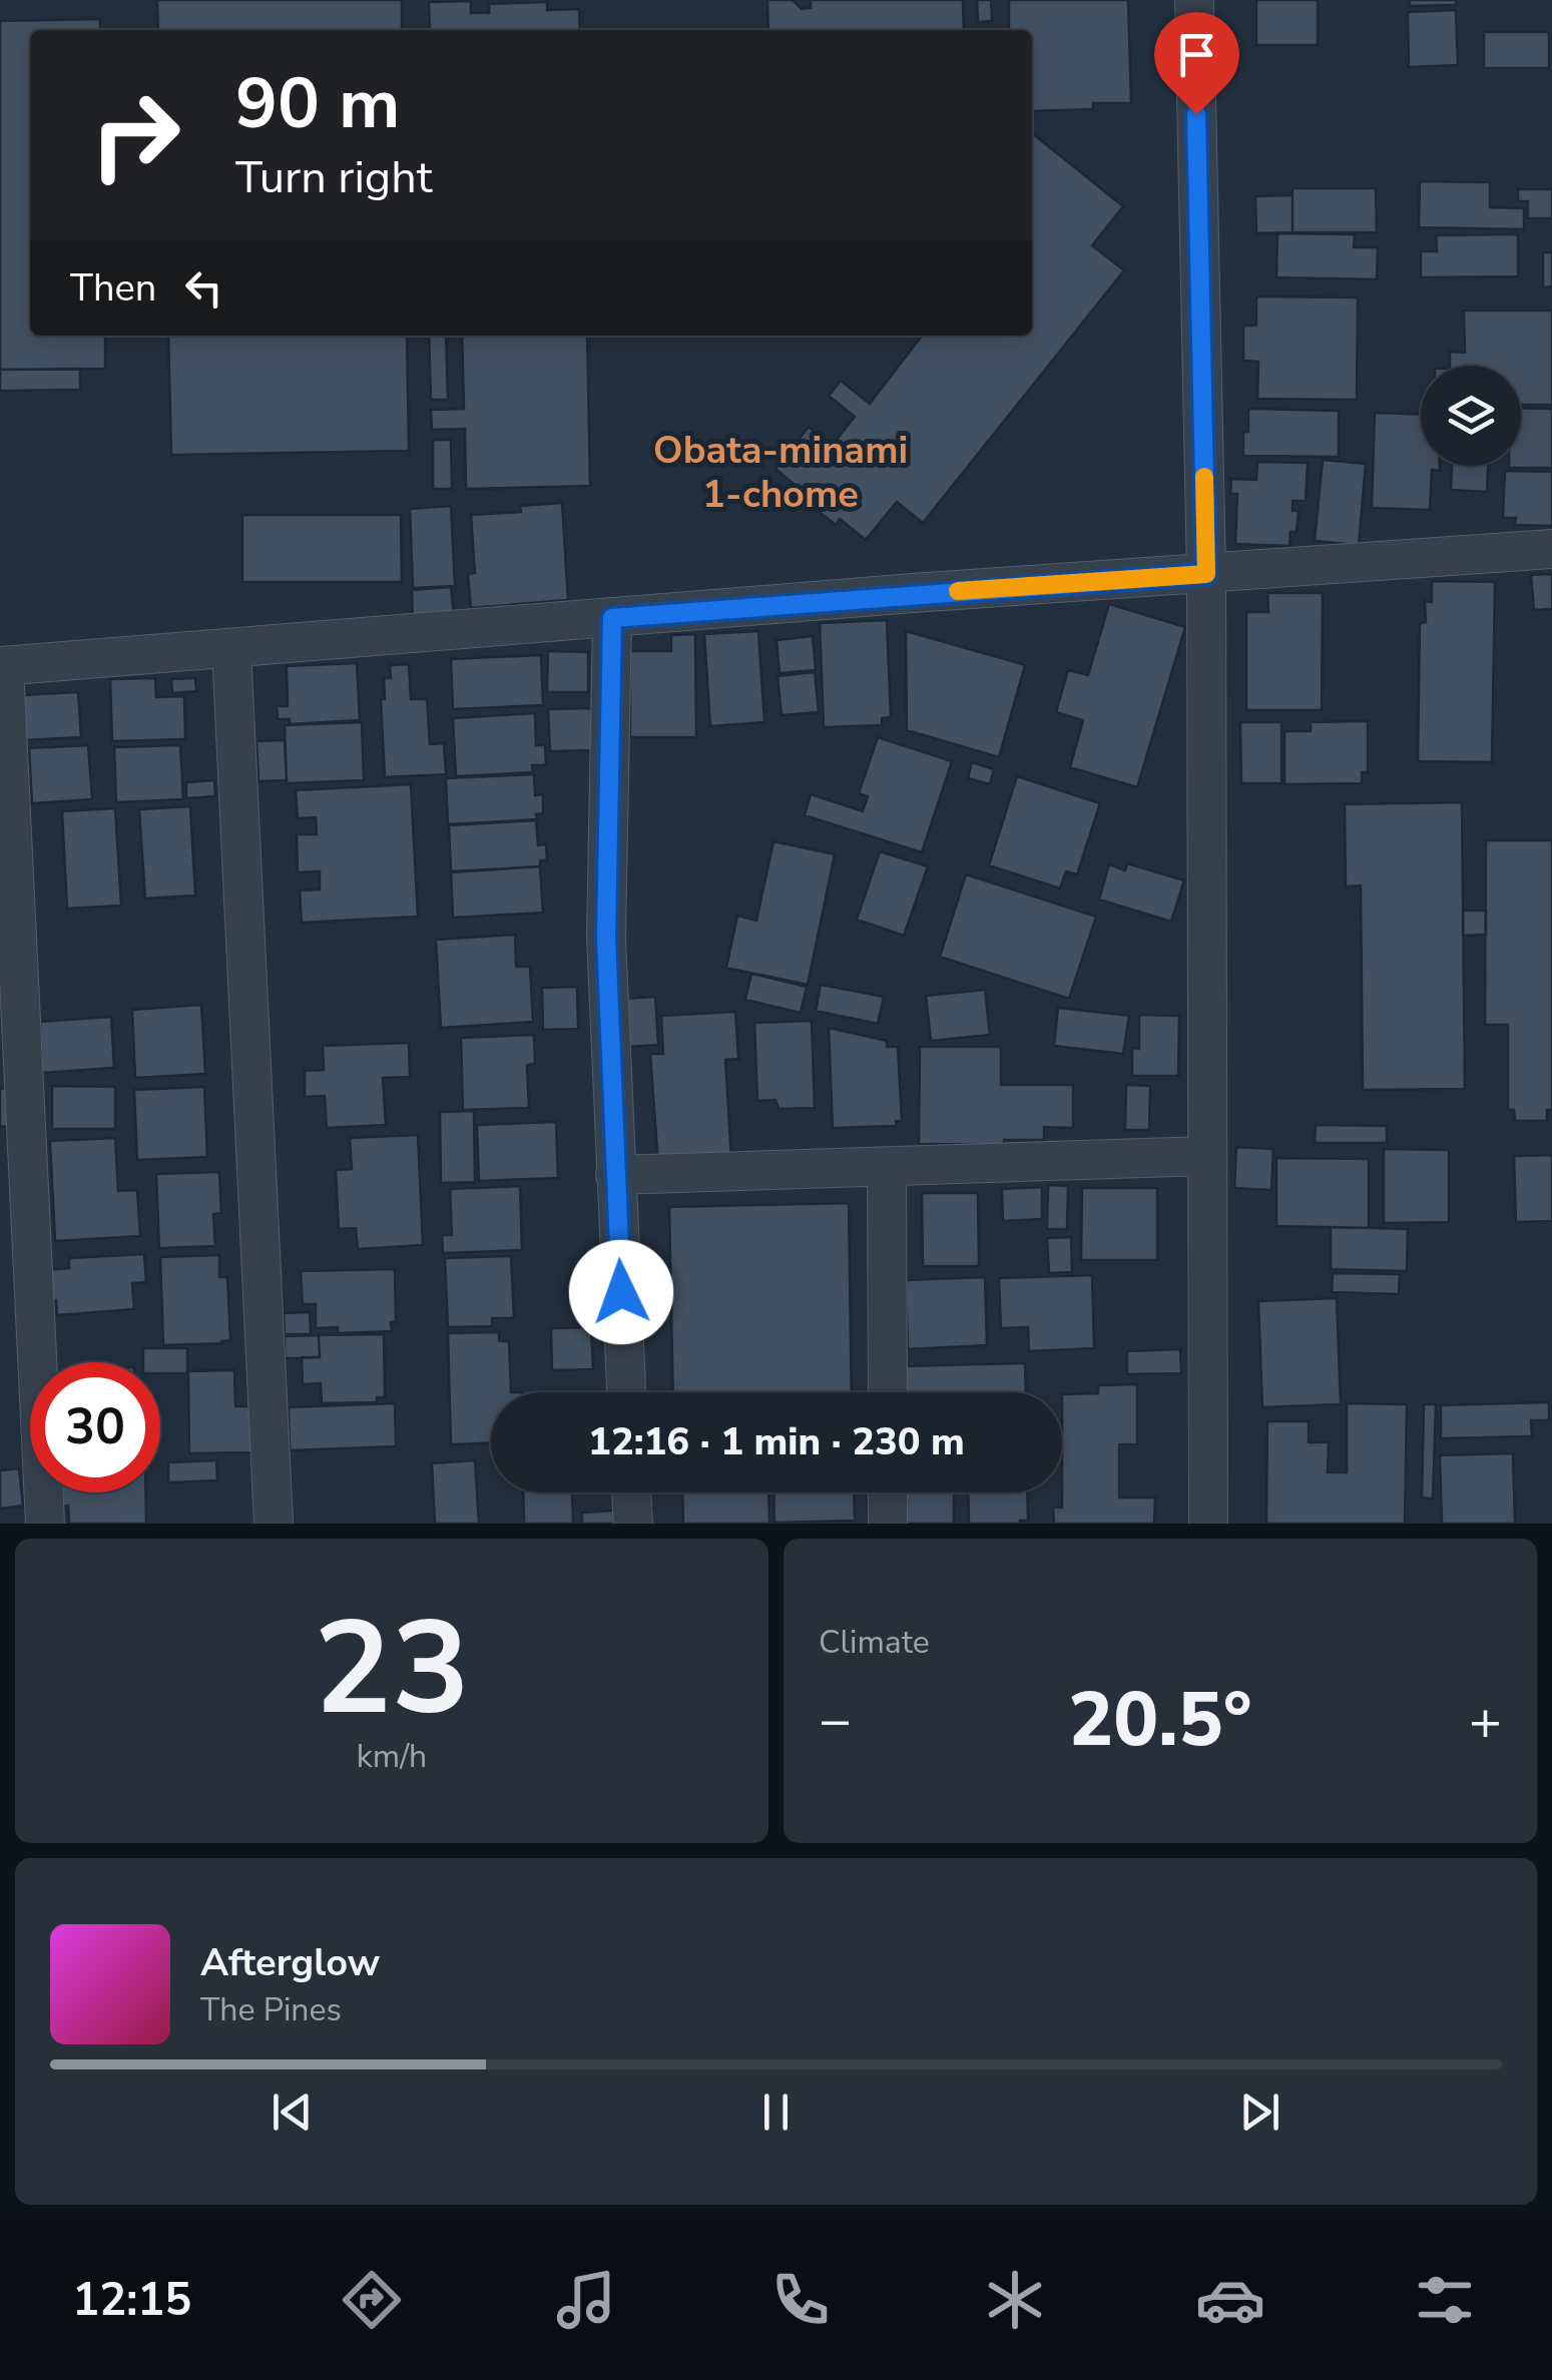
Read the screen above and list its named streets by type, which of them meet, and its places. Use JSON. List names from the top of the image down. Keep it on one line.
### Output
{"districts":["Obata-minami 1-chome"],"page":{"turn":["90 m","Turn right"],"then":"Then","limit":"30","trip":"12:16 · 1 min · 230 m","tile":[["23","km/h"],"Climate"],"heat":["−","20.5°","+"],"song":["Afterglow","The Pines"],"tabs":"12:15"}}
